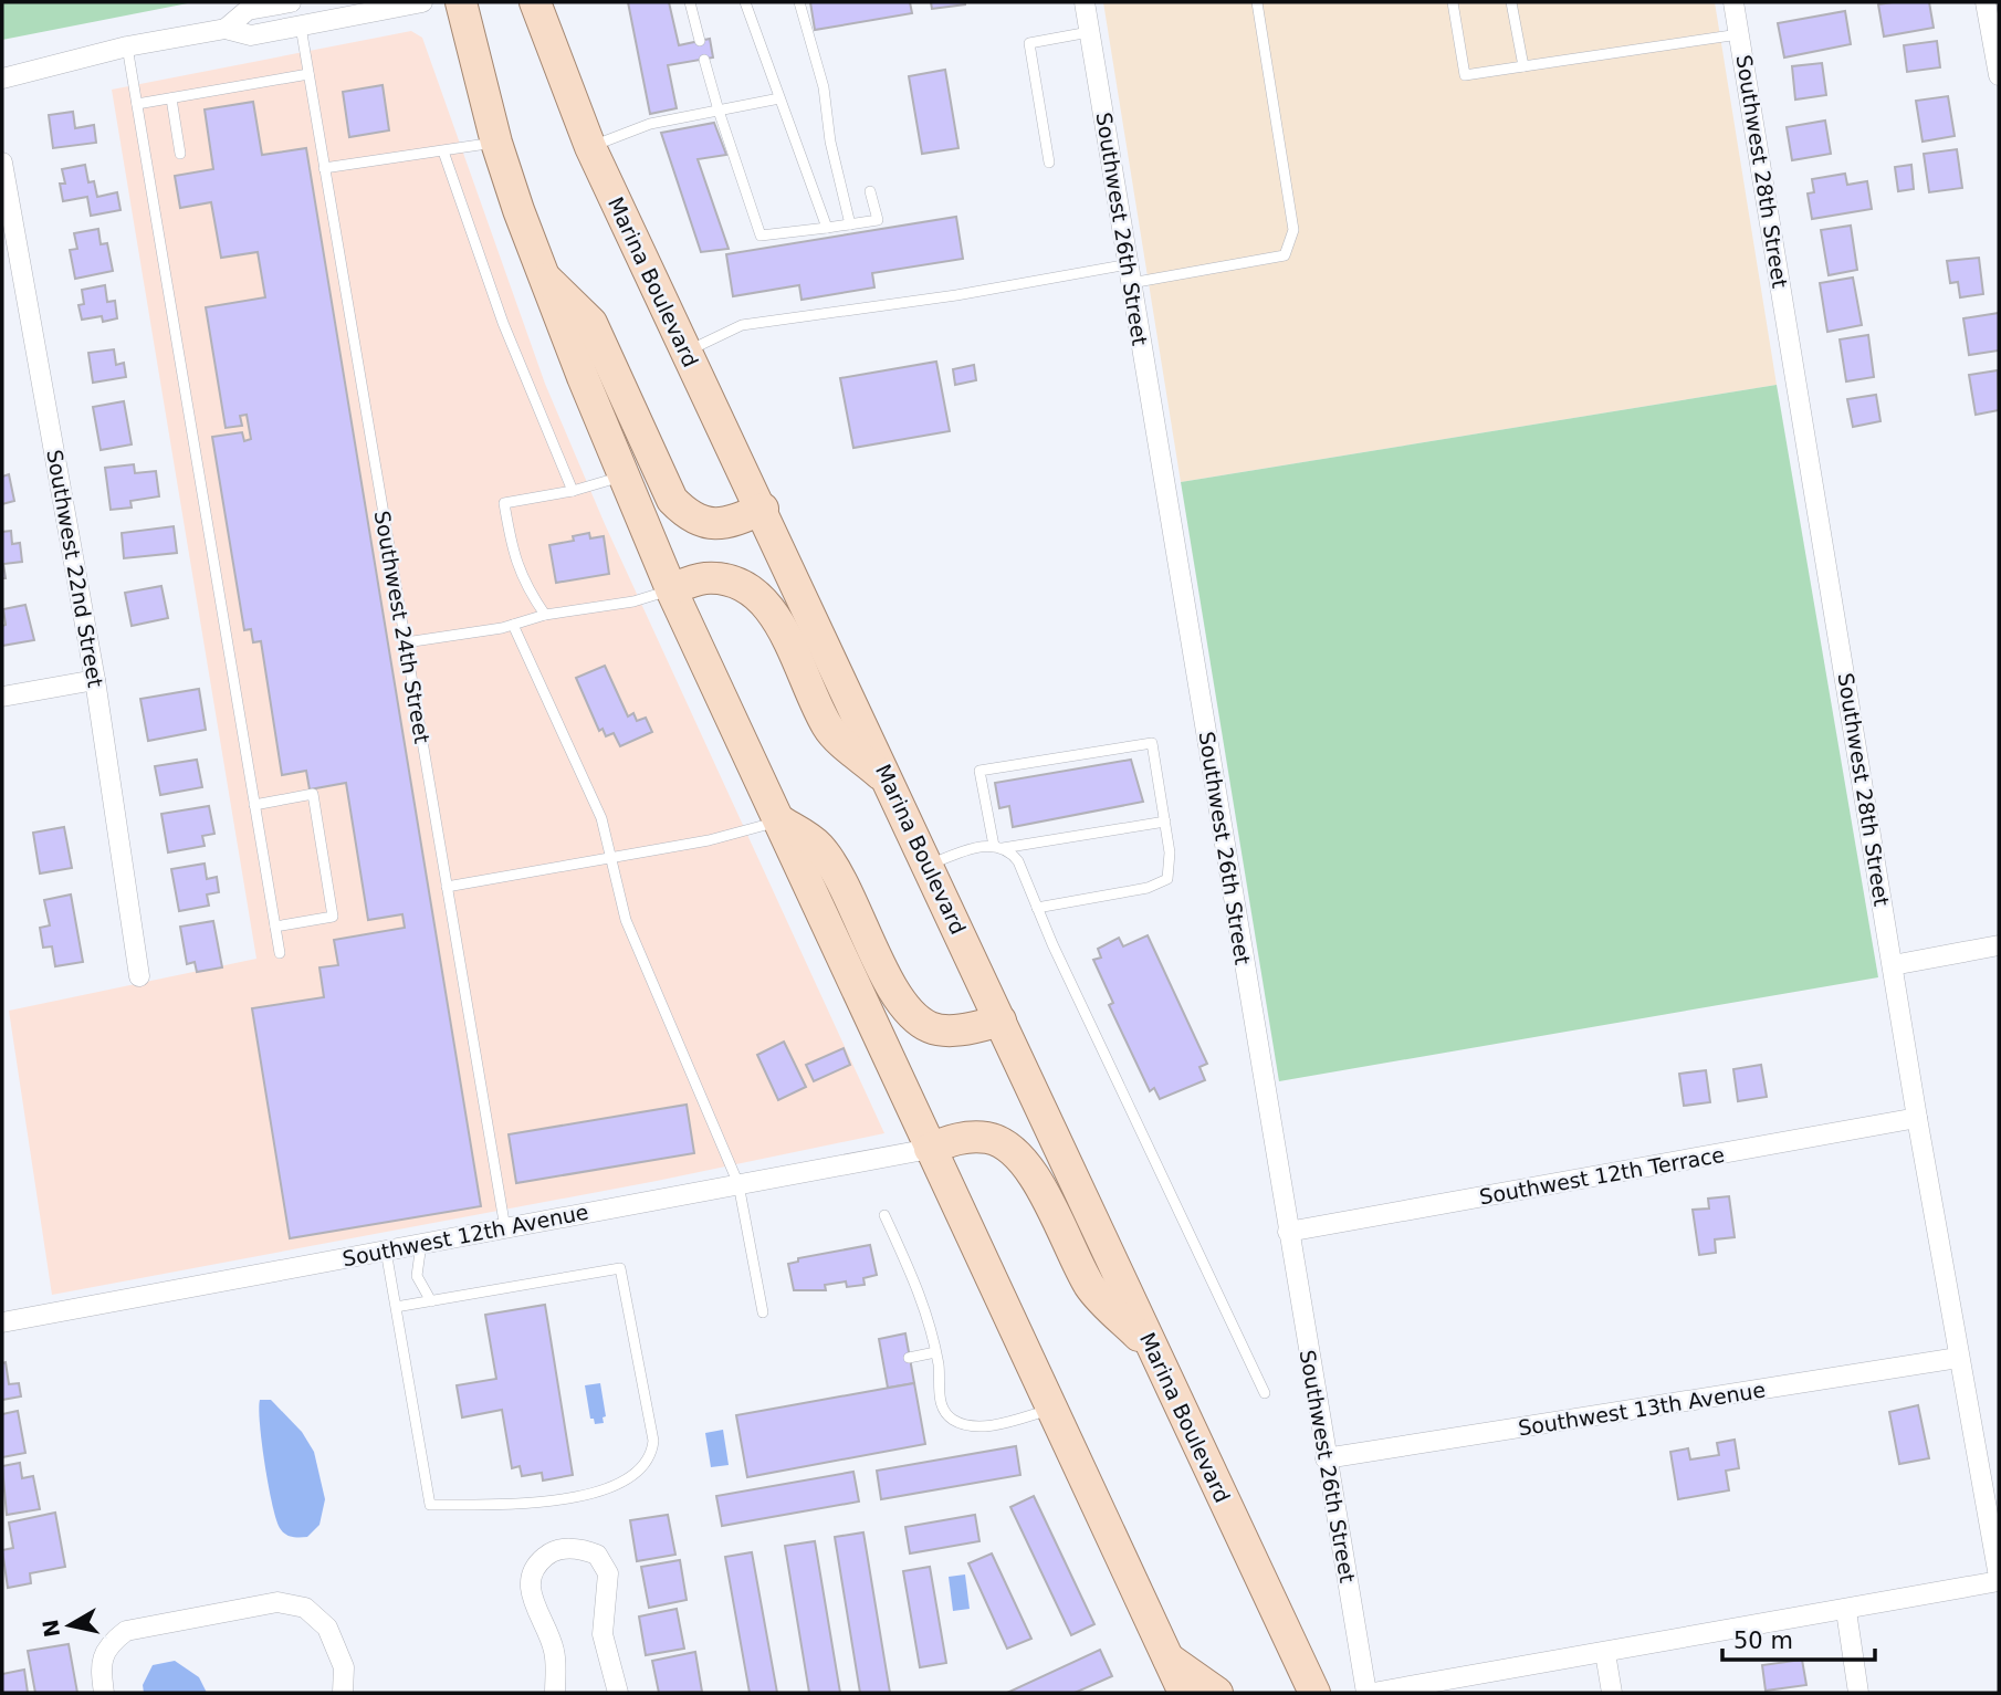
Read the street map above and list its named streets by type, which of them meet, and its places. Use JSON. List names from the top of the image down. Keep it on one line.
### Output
{"streets":{"main road":["Marina Boulevard"],"street":["Southwest 28th Street","Southwest 26th Street","Southwest 22nd Street","Southwest 12th Terrace","Southwest 12th Avenue","Southwest 13th Avenue"],"lane":["Southwest 24th Street"]},"crossings":[["Southwest 28th Street","Southwest 12th Terrace"],["Southwest 28th Street","Southwest 13th Avenue"],["Southwest 26th Street","Southwest 12th Terrace"],["Southwest 26th Street","Southwest 13th Avenue"],["Southwest 24th Street","Southwest 12th Avenue"]],"scale_bar":"50 m","north":"left"}
